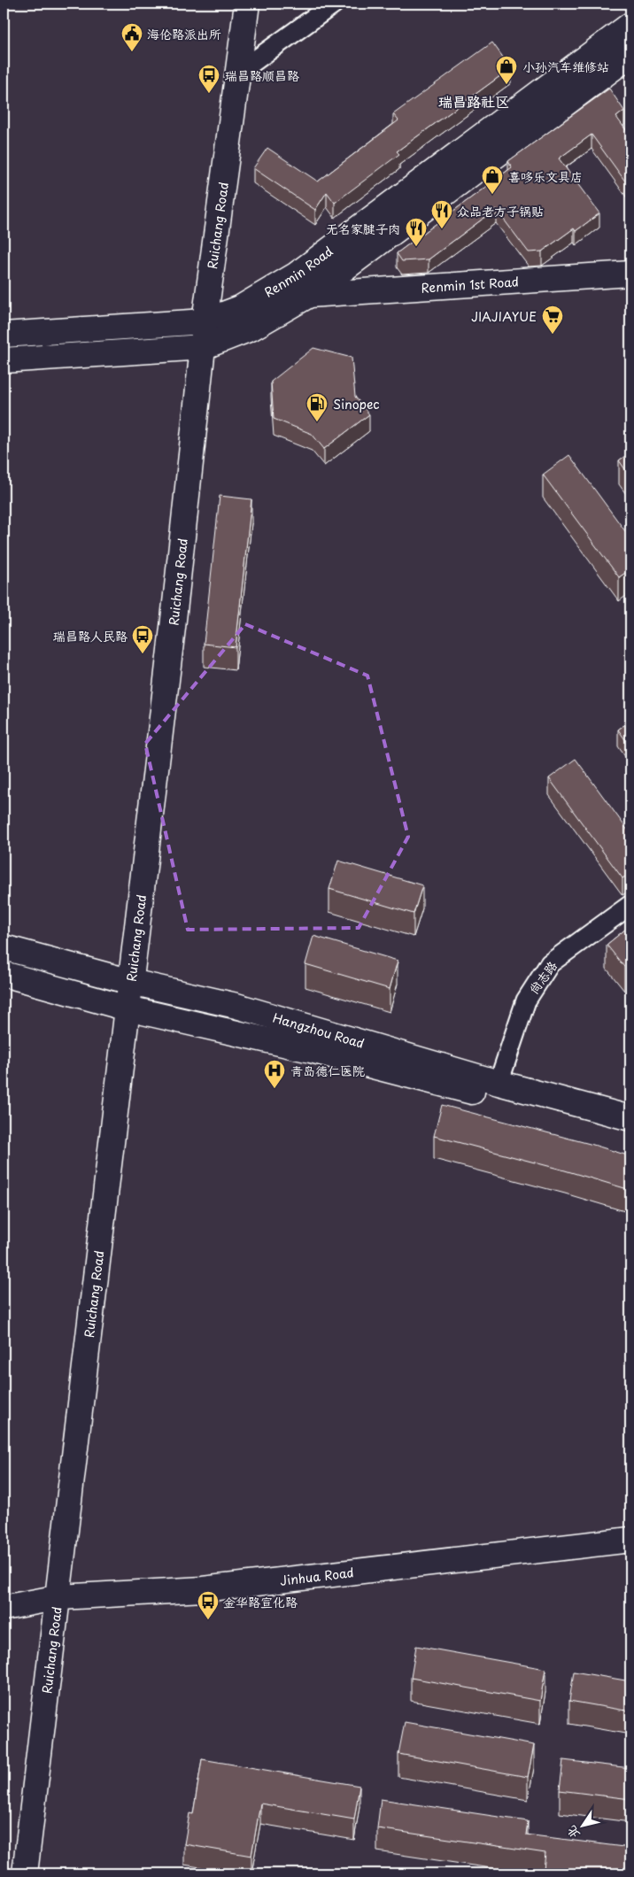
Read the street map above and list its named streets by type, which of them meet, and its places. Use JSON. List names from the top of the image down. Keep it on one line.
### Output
{"streets":{"main road":["Ruichang Road","Renmin Road","Renmin 1st Road","Hangzhou Road","Jinhua Road"],"street":["尚志路"]},"crossings":[["Ruichang Road","Renmin Road"],["Ruichang Road","Hangzhou Road"],["Ruichang Road","Jinhua Road"],["Renmin Road","Renmin 1st Road"],["尚志路","Hangzhou Road"]],"districts":["瑞昌路社区"],"places":{"public building":["海伦路派出所"],"shop":["小孙汽车维修站","喜哆乐文具店"],"bus stop":["瑞昌路顺昌路","瑞昌路人民路","金华路宣化路"],"restaurant":["众品老方子锅贴","无名家腱子肉"],"supermarket":["JIAJIAYUE"],"fuel station":["Sinopec"],"hospital":["青岛德仁医院"]},"north":"bottom left"}
